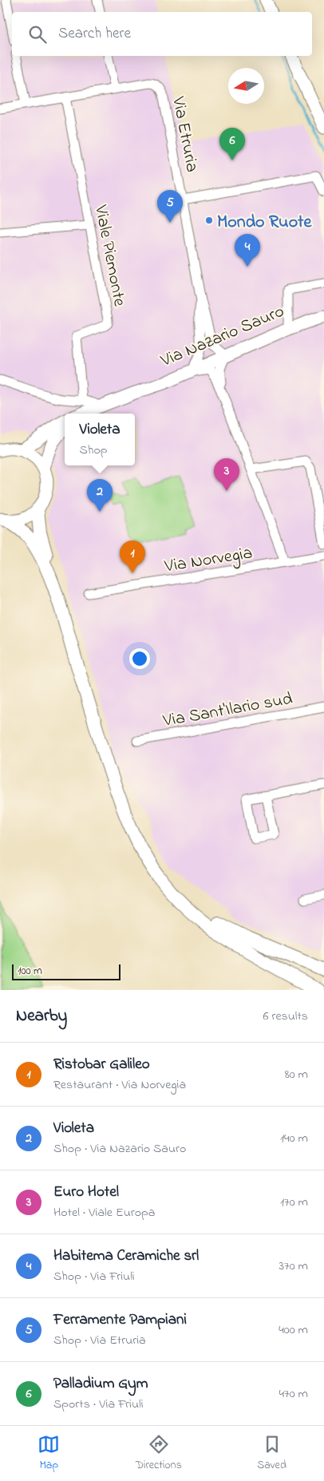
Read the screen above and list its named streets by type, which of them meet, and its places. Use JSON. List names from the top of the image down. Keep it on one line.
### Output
{"streets":{"main road":["Via Nazario Sauro"],"street":["Via Etruria","Viale Piemonte","Via Norvegia","Via Sant'Ilario sud"]},"crossings":[["Via Etruria","Viale Piemonte"],["Via Etruria","Via Nazario Sauro"]],"places":["Mondo Ruote"],"scale_bar":"100 m","north":"left","page":{"search":"Search here","pins":["6","5","4","3","2","1"],"popup":["Violeta","Shop"],"scale":"100 m","heading":["Nearby","6 results"],"list":[{"mark":"1","name":"Ristobar Galileo","note":"Restaurant · Via Norvegia","value":"80 m"},{"mark":"2","name":"Violeta","note":"Shop · Via Nazario Sauro","value":"140 m"},{"mark":"3","name":"Euro Hotel","note":"Hotel · Viale Europa","value":"170 m"},{"mark":"4","name":"Habitema Ceramiche srl","note":"Shop · Via Friuli","value":"370 m"},{"mark":"5","name":"Ferramente Pampiani","note":"Shop · Via Etruria","value":"400 m"},{"mark":"6","name":"Palladium Gym","note":"Sports · Via Friuli","value":"470 m"}],"nav":["Map","Directions","Saved"]}}
